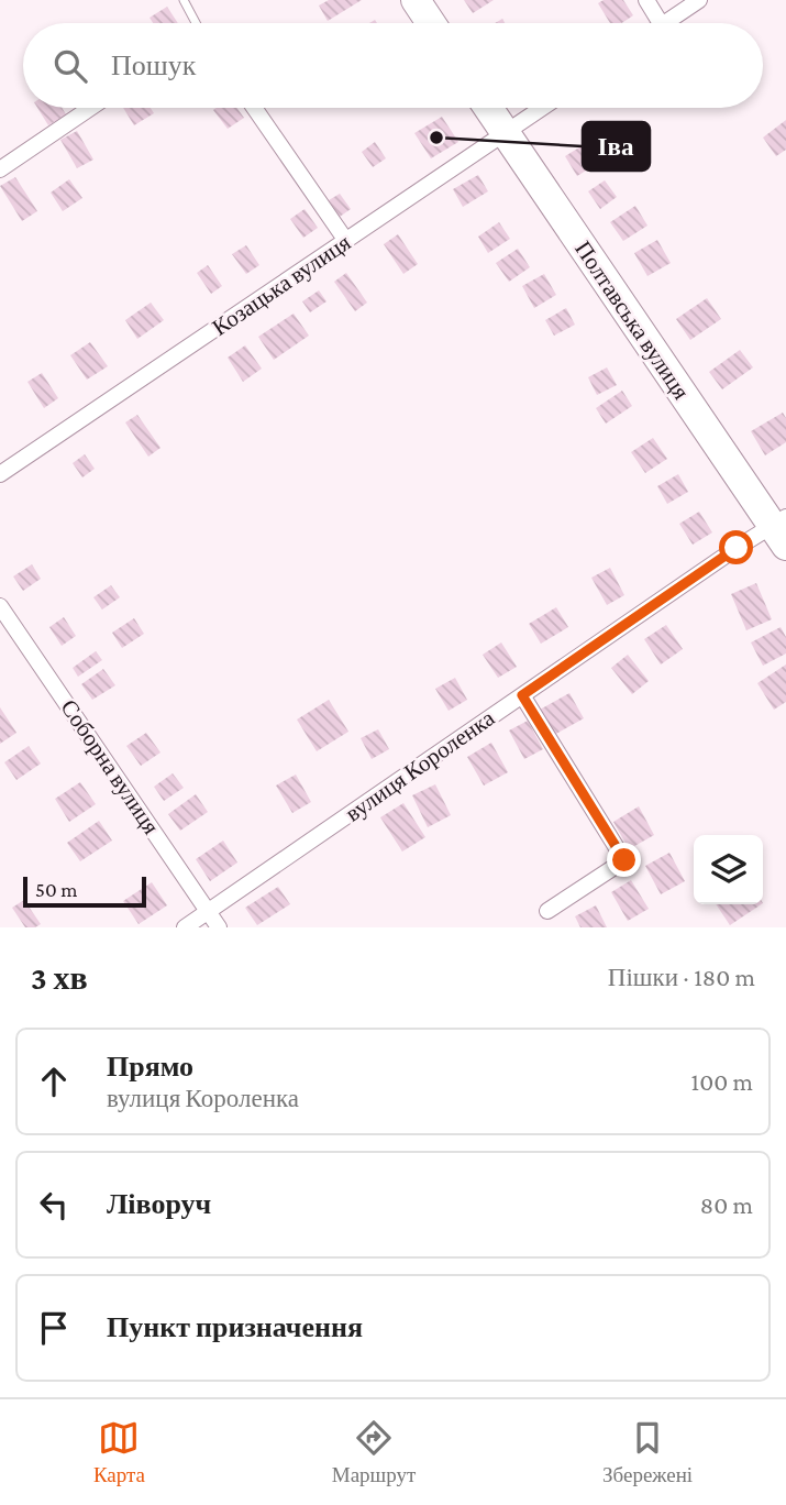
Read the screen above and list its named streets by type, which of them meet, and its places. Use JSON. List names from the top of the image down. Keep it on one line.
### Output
{"streets":{"highway":["Полтавська вулиця"],"street":["Козацька вулиця","вулиця Короленка","Соборна вулиця"]},"crossings":[["Козацька вулиця","Полтавська вулиця"],["Полтавська вулиця","вулиця Короленка"],["вулиця Короленка","Соборна вулиця"]],"places":["Іва"],"scale_bar":"50 m","page":{"search":"Пошук","scale":"50 m","heading":["3 хв","Пішки · 180 m"],"list":[["Прямо","вулиця Короленка","100 m"],["Ліворуч","80 m"],"Пункт призначення"],"nav":["Карта","Маршрут","Збережені"]}}
